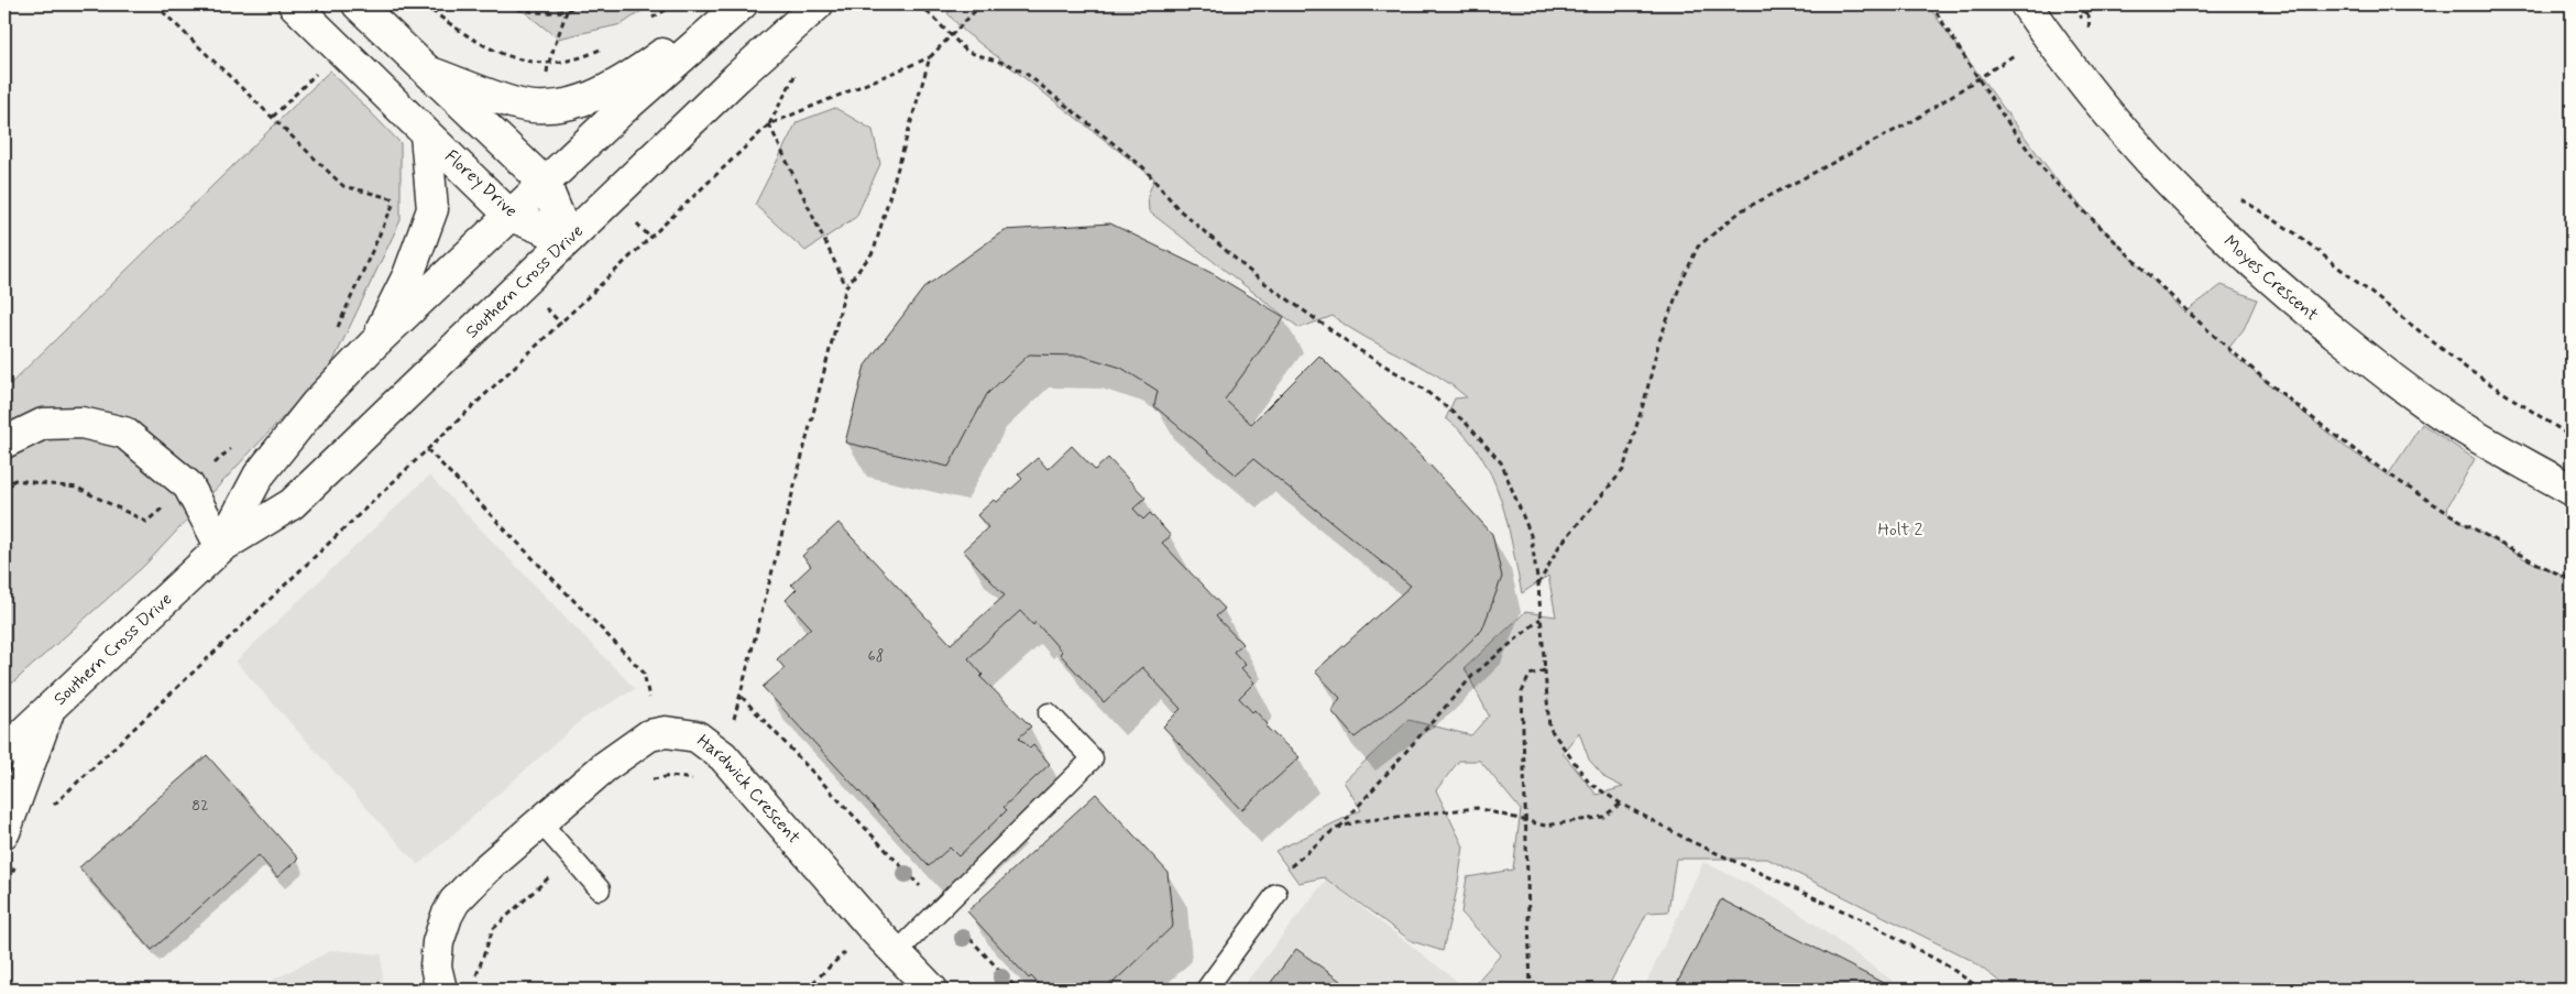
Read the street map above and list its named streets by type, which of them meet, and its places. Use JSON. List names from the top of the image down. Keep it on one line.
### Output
{"streets":{"main road":["Florey Drive","Moyes Crescent","Southern Cross Drive","Hardwick Crescent"]},"crossings":[["Florey Drive","Southern Cross Drive"]],"parks":["Holt 2"],"house_numbers":["68","82"]}
